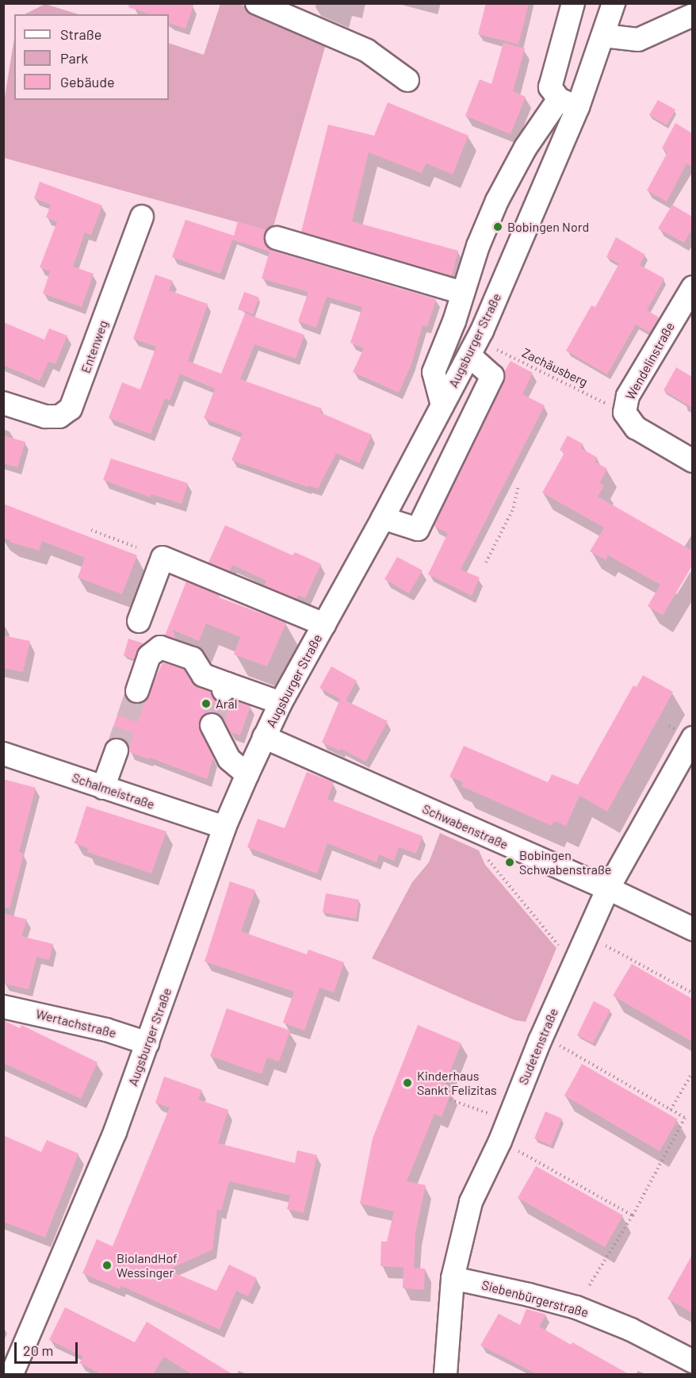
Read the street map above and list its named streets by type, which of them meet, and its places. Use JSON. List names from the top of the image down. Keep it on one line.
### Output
{"streets":{"street":["Augsburger Straße","Entenweg","Wendelinstraße","Schalmeistraße","Schwabenstraße","Wertachstraße","Sudetenstraße","Siebenbürgerstraße"],"path":["Zachäusberg"]},"crossings":[["Augsburger Straße","Zachäusberg"],["Augsburger Straße","Schalmeistraße"],["Augsburger Straße","Schwabenstraße"],["Augsburger Straße","Wertachstraße"],["Wendelinstraße","Zachäusberg"],["Schwabenstraße","Sudetenstraße"],["Sudetenstraße","Siebenbürgerstraße"]],"places":["Bobingen Nord","Aral","Bobingen Schwabenstraße","Kinderhaus Sankt Felizitas","BiolandHof Wessinger"],"legend":["Straße","Park","Gebäude"],"scale_bar":"20 m"}
